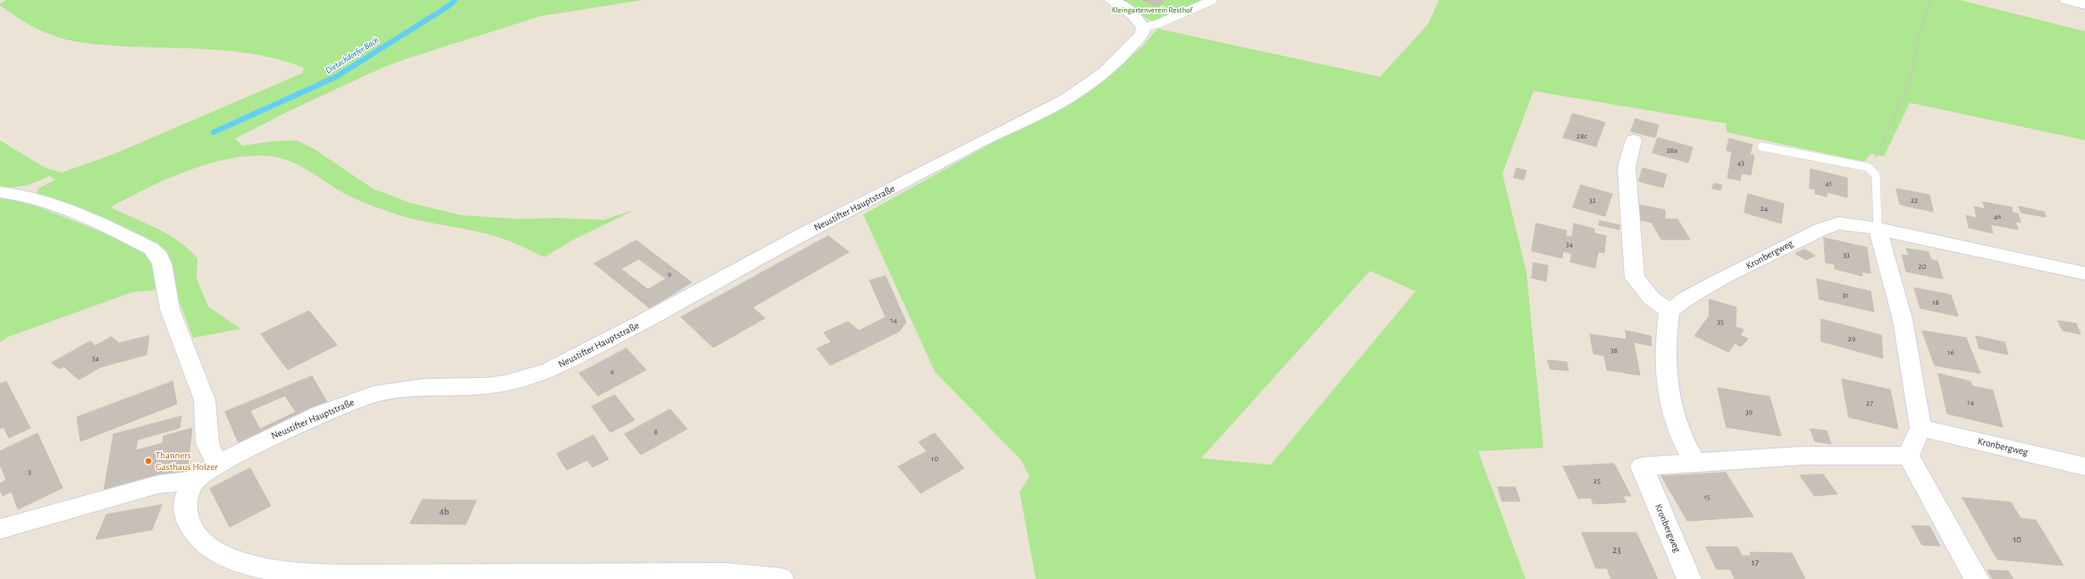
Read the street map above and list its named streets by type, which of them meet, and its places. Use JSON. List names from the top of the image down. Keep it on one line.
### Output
{"streets":{"street":["Neustifter Hauptstraße","Kronbergweg"]},"water":["Dietachdorfer Bach"],"parks":["Kleingartenverein Resthof"],"places":["Thanners Gasthaus Holzer"],"house_numbers":["28c","28a","43","41","32","22","24","46","34","33","20","9","31","18","14","35","29","38","16","5a","6","14","27","39","8","10","3","25","15","4b","10","23","17"]}
